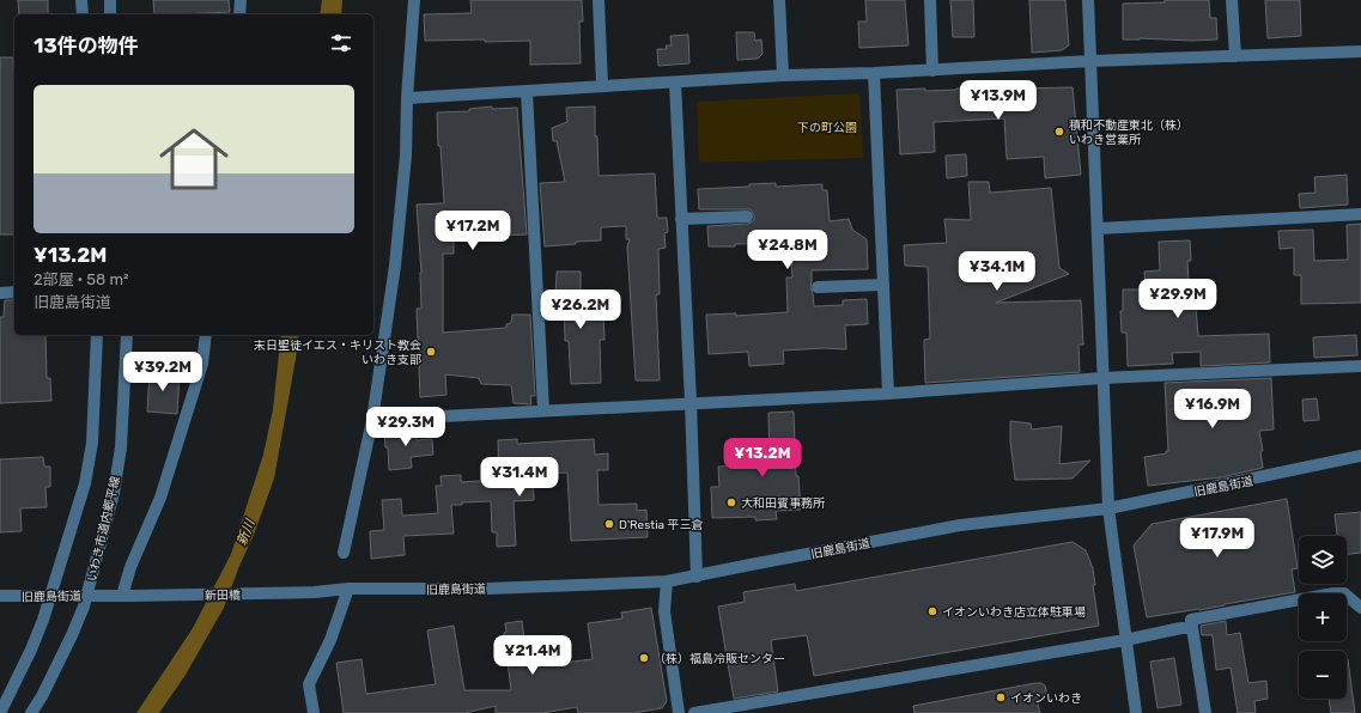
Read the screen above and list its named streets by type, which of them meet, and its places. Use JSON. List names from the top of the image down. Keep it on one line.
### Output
{"streets":{"street":["旧鹿島街道","いわき市道内郷平線","新田橋"]},"crossings":[["旧鹿島街道","いわき市道内郷平線"],["旧鹿島街道","新田橋"]],"water":["新川"],"parks":["下の町公園"],"places":["積和不動産東北（株） いわき営業所","末日聖徒イエス・キリスト教会 いわき支部","大和田賓事務所","D'Restia 平三倉","イオンいわき店立体駐車場","（株）福島冷販センター","イオンいわき"],"page":{"heading":"13件の物件","list":[{"name":"¥13.2M","note":"2部屋 · 58 m² · 旧鹿島街道"}],"price":["¥13.9M","¥17.2M","¥24.8M","¥34.1M","¥29.9M","¥26.2M","¥39.2M","¥16.9M","¥29.3M","¥13.2M","¥31.4M","¥17.9M","¥21.4M"],"map_buttons":["+","−"]}}
